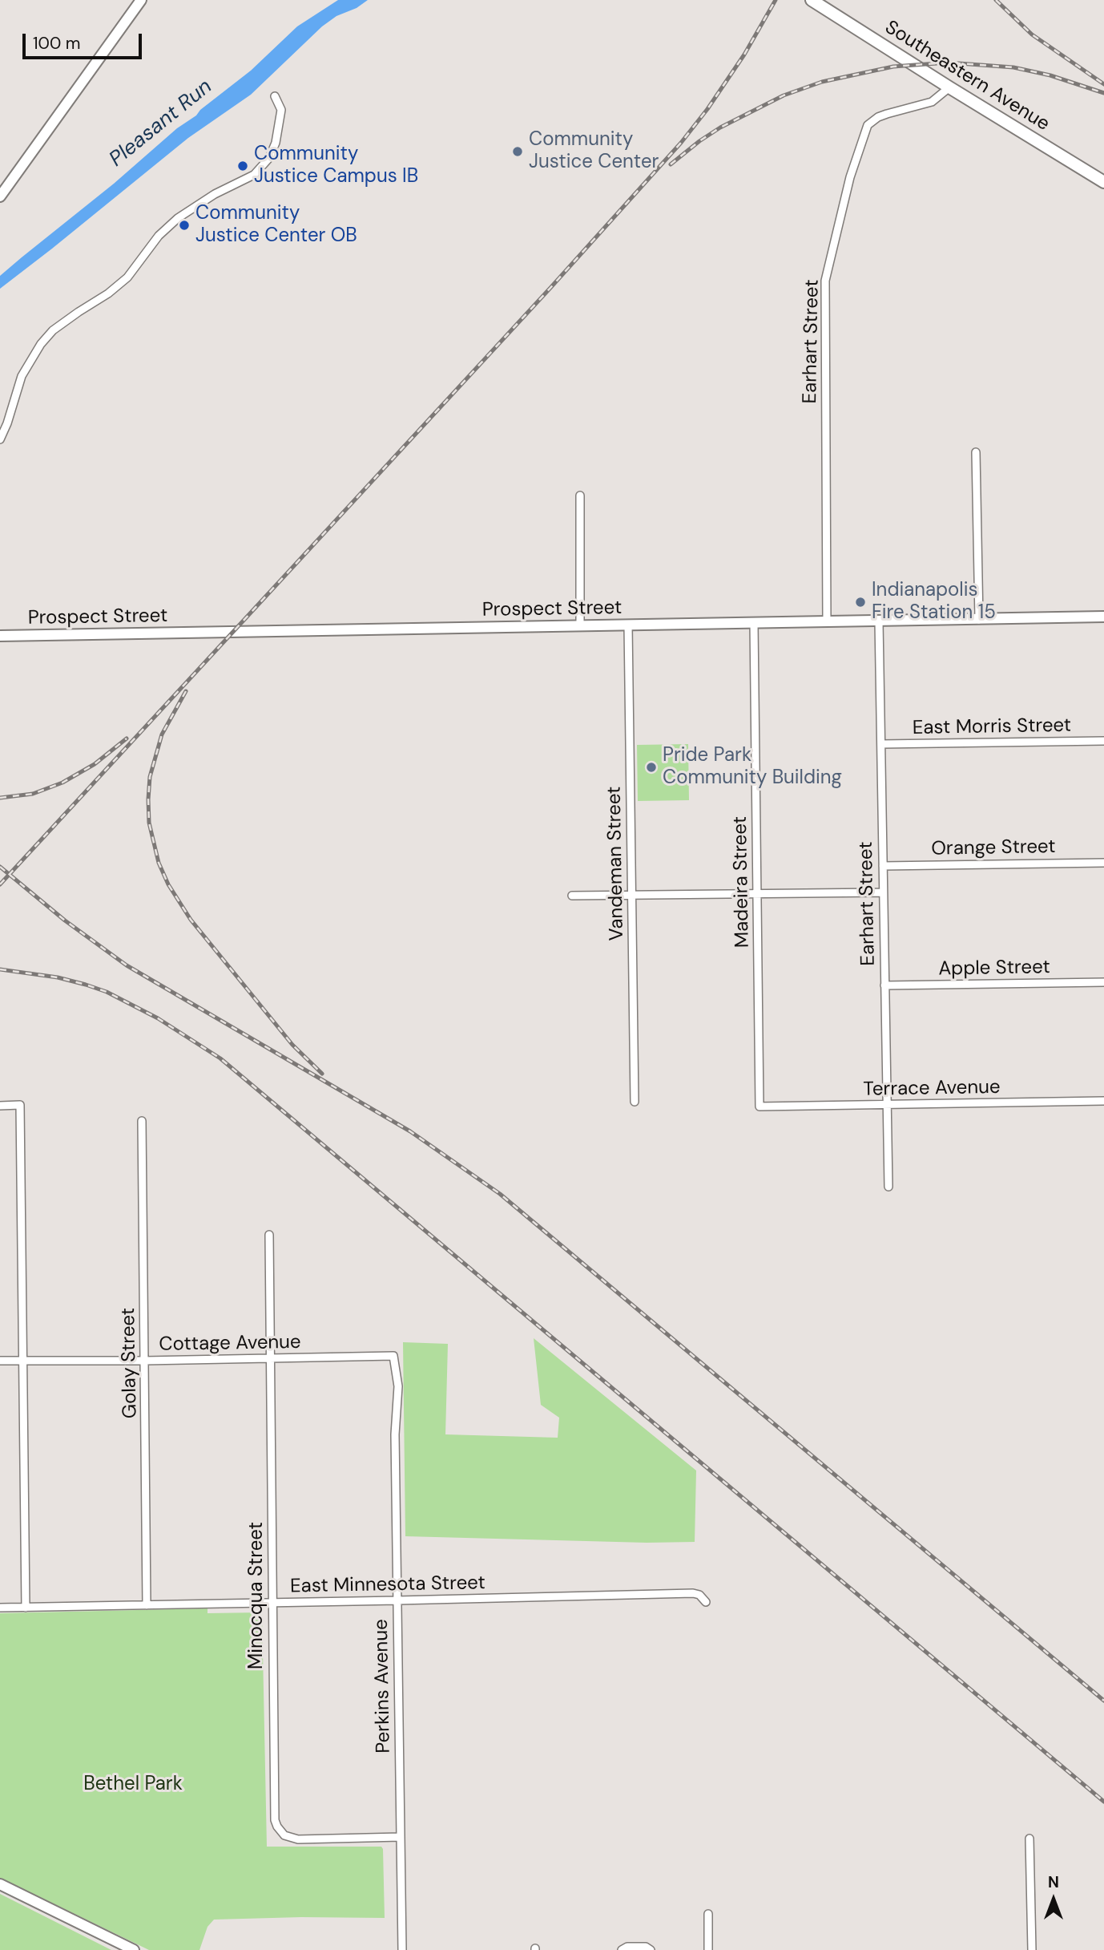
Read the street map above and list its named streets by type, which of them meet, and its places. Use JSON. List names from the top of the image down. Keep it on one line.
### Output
{"streets":{"main road":["Southeastern Avenue","Prospect Street"],"street":["Earhart Street","East Morris Street","Orange Street","Vandeman Street","Madeira Street","Apple Street","Terrace Avenue","Cottage Avenue","Golay Street","East Minnesota Street","Minocqua Street","Perkins Avenue"]},"crossings":[["Southeastern Avenue","Earhart Street"],["Earhart Street","Prospect Street"],["Earhart Street","East Morris Street"],["Earhart Street","Orange Street"],["Earhart Street","Apple Street"],["Earhart Street","Terrace Avenue"],["Prospect Street","Vandeman Street"],["Prospect Street","Madeira Street"],["Madeira Street","Terrace Avenue"],["Cottage Avenue","Golay Street"],["Cottage Avenue","Minocqua Street"],["Cottage Avenue","Perkins Avenue"],["Golay Street","East Minnesota Street"],["East Minnesota Street","Minocqua Street"],["East Minnesota Street","Perkins Avenue"],["Minocqua Street","Perkins Avenue"]],"water":["Pleasant Run"],"parks":["Bethel Park"],"places":["Community Justice Center","Community Justice Campus IB","Community Justice Center OB","Indianapolis Fire Station 15","Pride Park Community Building"],"scale_bar":"100 m","north":"top"}
